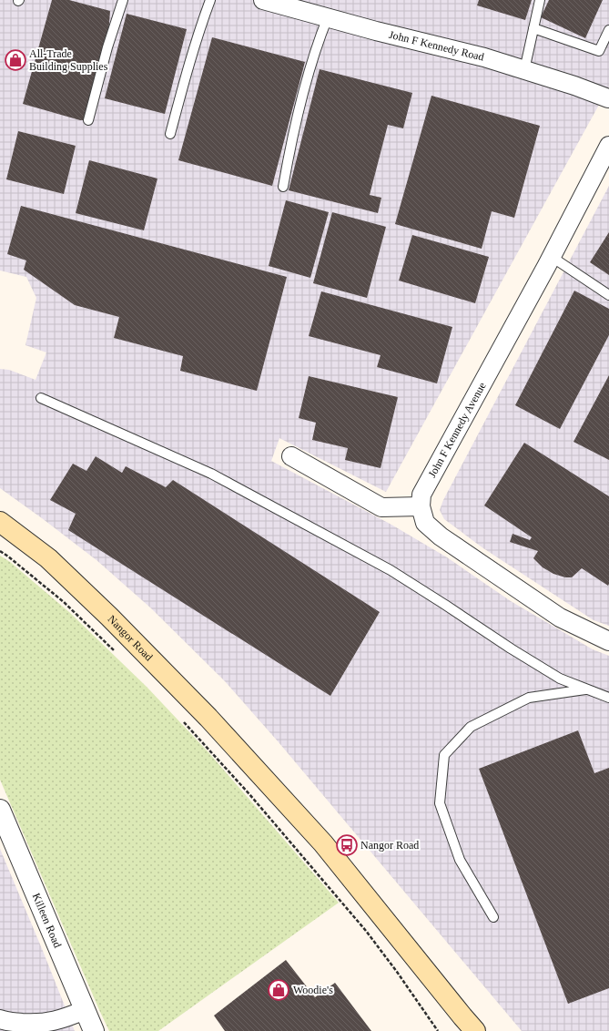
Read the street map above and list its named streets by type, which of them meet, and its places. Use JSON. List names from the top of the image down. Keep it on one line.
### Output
{"streets":{"main road":["Nangor Road"],"street":["John F Kennedy Road","John F Kennedy Avenue","Killeen Road"]},"places":{"shop":["All-Trade Building Supplies","Woodie's"],"bus stop":["Nangor Road"]}}
